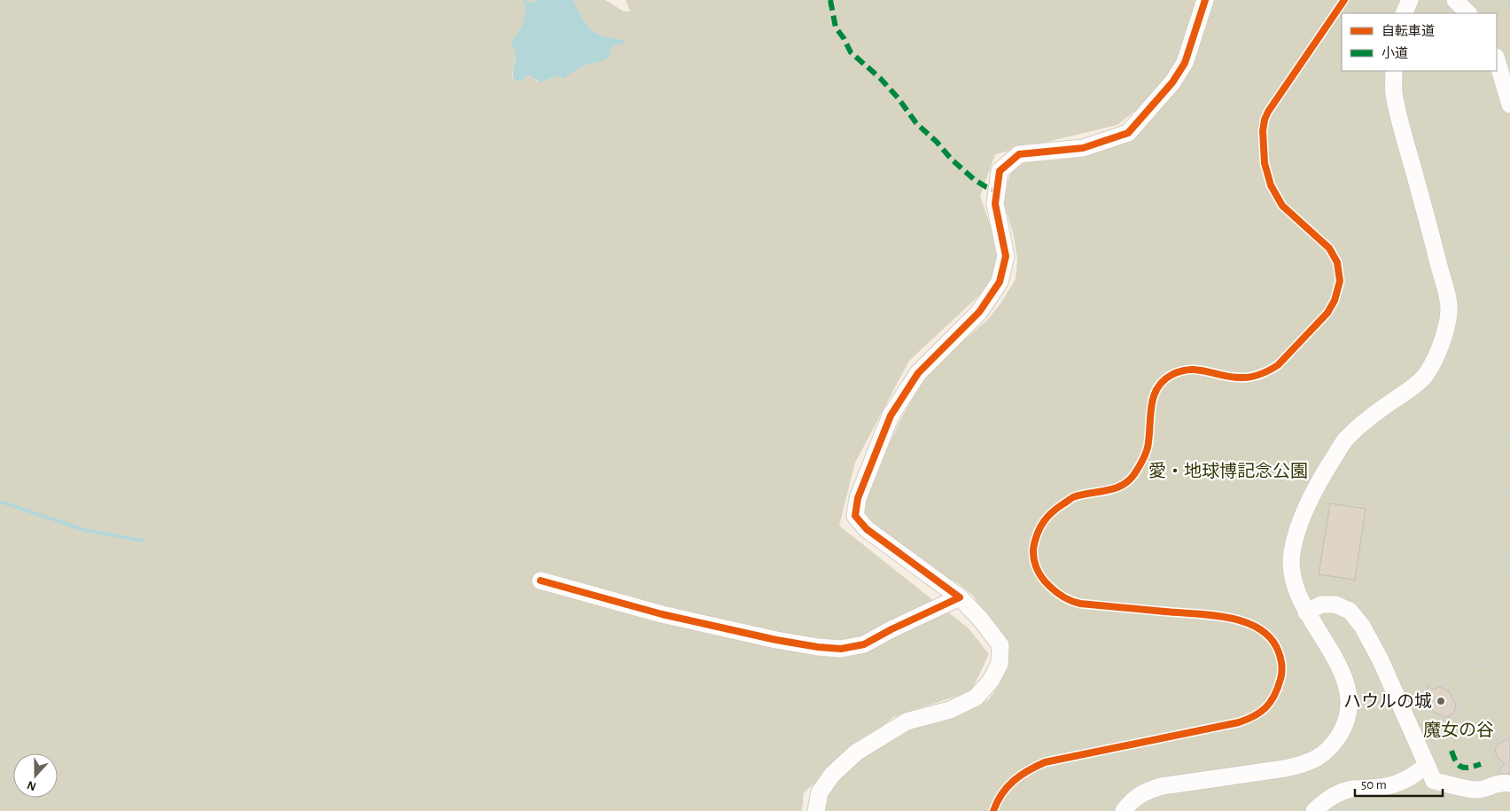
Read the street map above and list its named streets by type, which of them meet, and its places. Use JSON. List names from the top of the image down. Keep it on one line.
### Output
{"parks":["愛・地球博記念公園","魔女の谷"],"places":["ハウルの城"],"legend":["自転車道","小道"],"scale_bar":"50 m","north":"bottom"}
